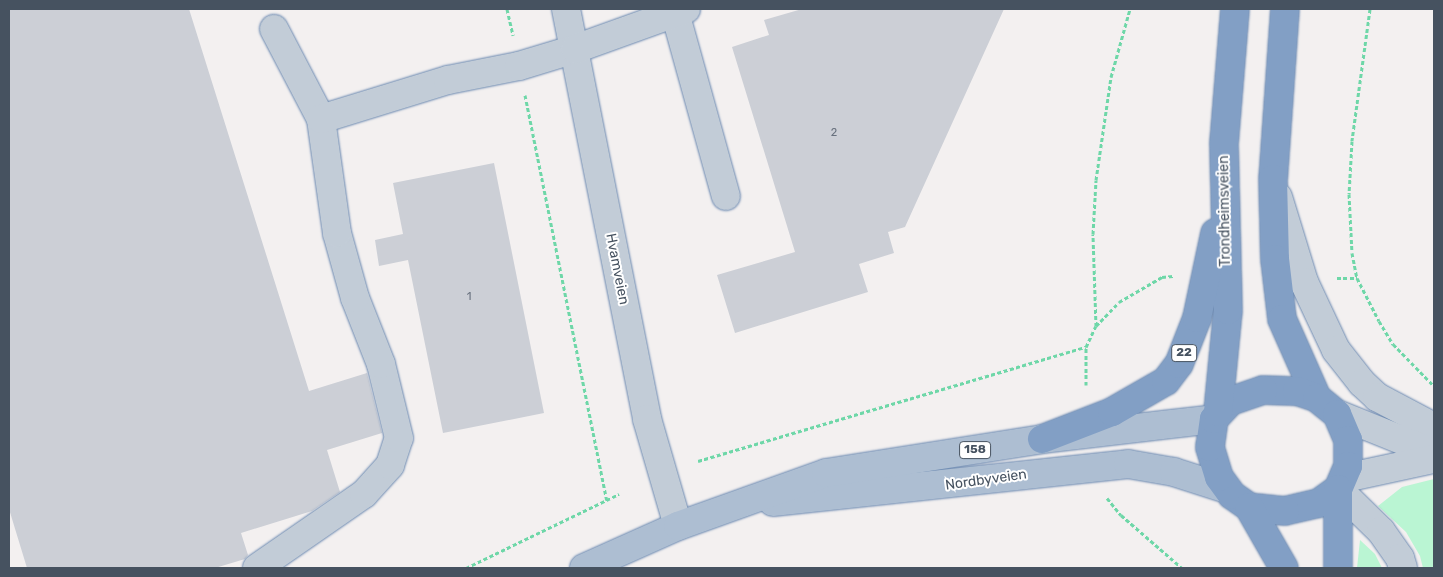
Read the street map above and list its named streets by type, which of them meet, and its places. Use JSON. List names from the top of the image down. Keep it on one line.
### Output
{"streets":{"highway":["Trondheimsveien","22"],"main road":["158","Nordbyveien"],"street":["Hvamveien"]},"crossings":[["Trondheimsveien","22"],["Trondheimsveien","Nordbyveien"],["Hvamveien","Nordbyveien"],["22","Nordbyveien"]],"house_numbers":["2","1"]}
